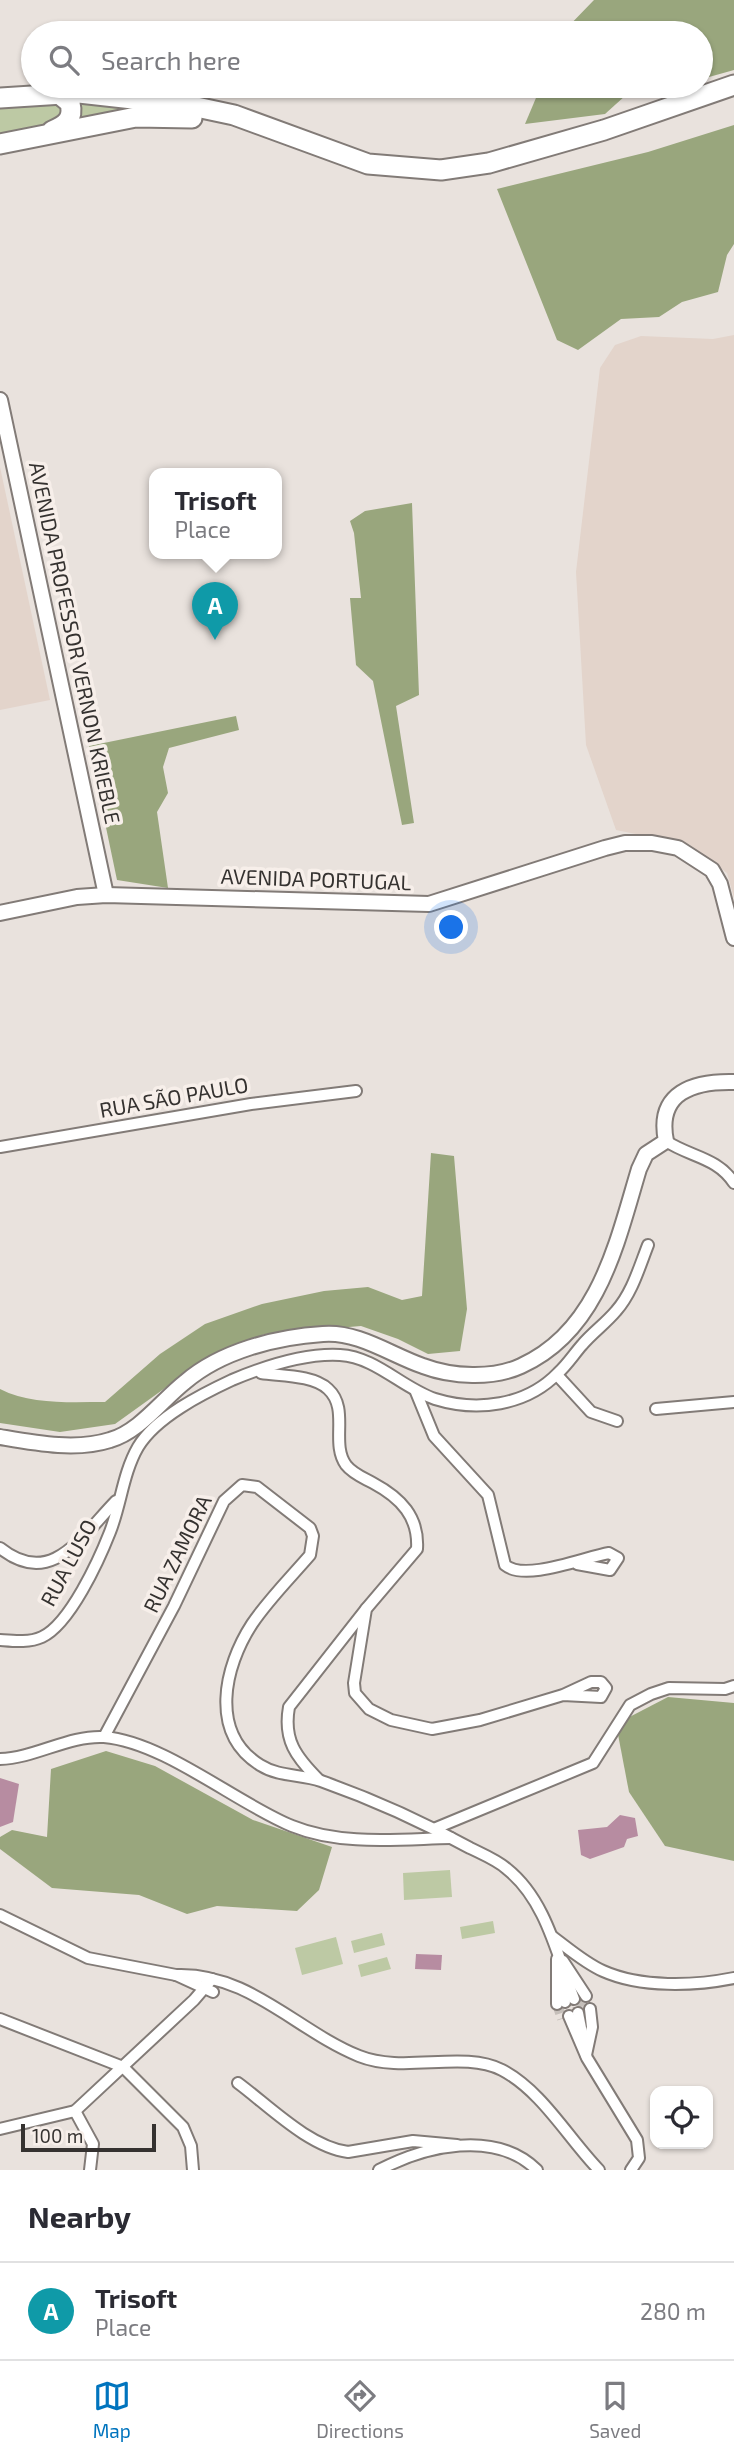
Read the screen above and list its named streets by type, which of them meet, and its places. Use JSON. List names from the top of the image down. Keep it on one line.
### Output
{"streets":{"street":["AVENIDA PROFESSOR VERNON KRIEBLE","AVENIDA PORTUGAL","RUA SÃO PAULO","RUA ZAMORA","RUA LUSO"]},"crossings":[["AVENIDA PROFESSOR VERNON KRIEBLE","AVENIDA PORTUGAL"]],"scale_bar":"100 m","page":{"search":"Search here","popup":["Trisoft","Place"],"pins":"A","scale":"100 m","heading":"Nearby","list":[{"mark":"A","name":"Trisoft","note":"Place","value":"280 m"}],"nav":["Map","Directions","Saved"]}}
